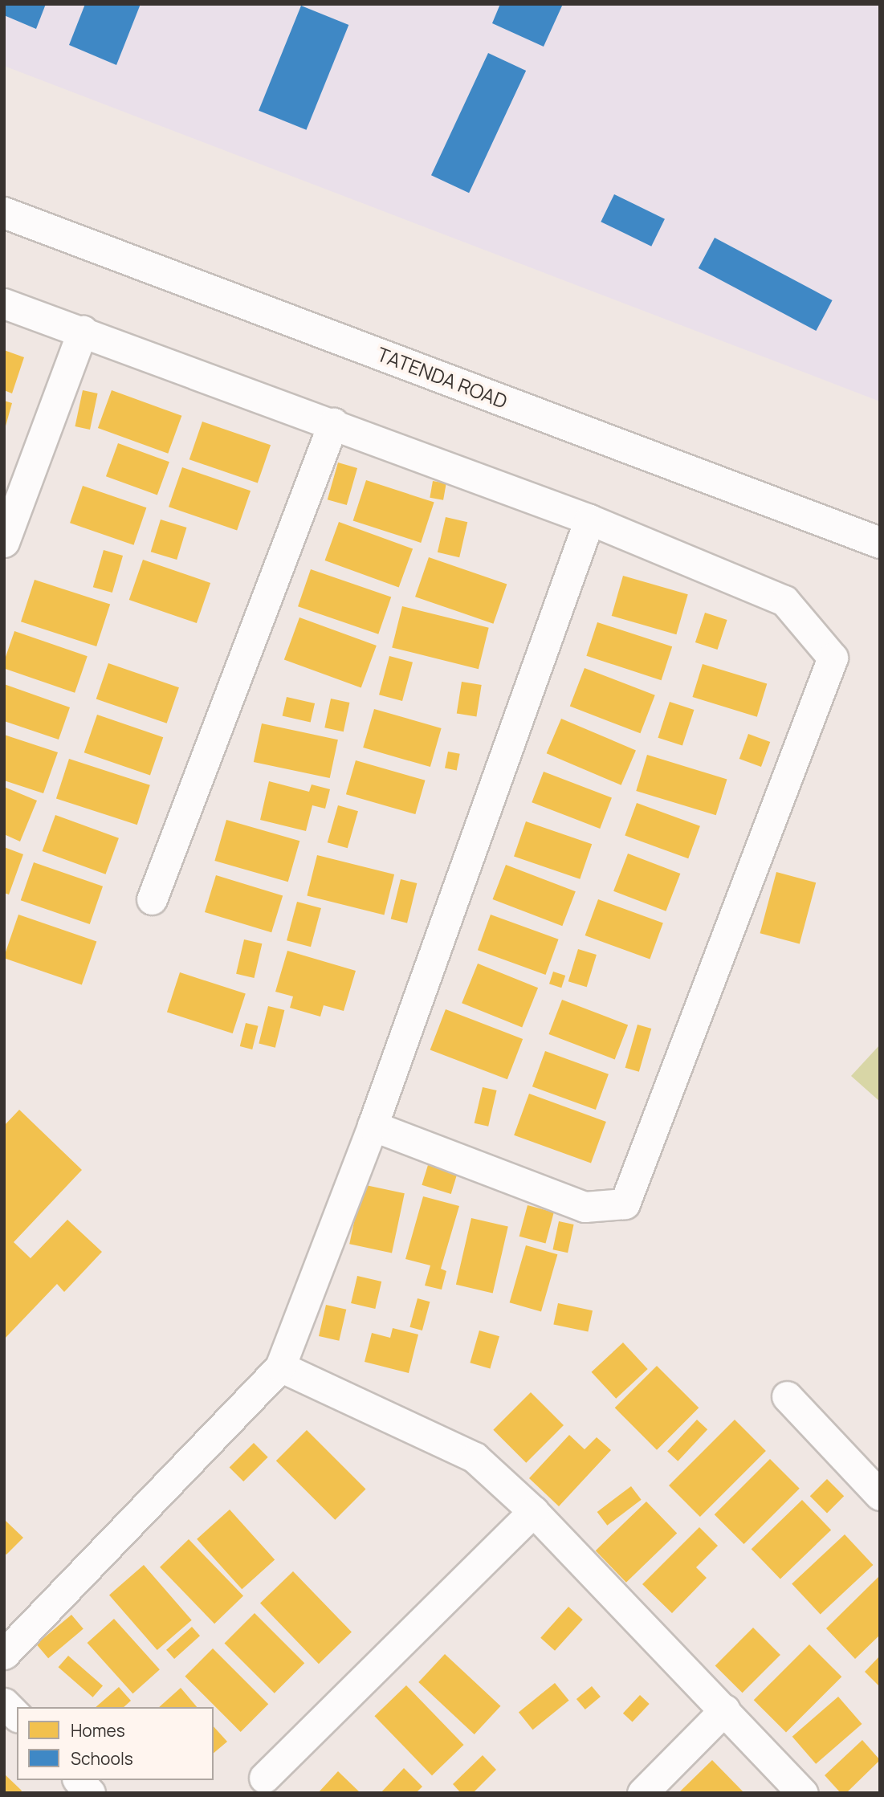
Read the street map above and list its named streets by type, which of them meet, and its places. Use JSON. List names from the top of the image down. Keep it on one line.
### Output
{"streets":{"street":["TATENDA ROAD"]},"legend":["Homes","Schools"]}
